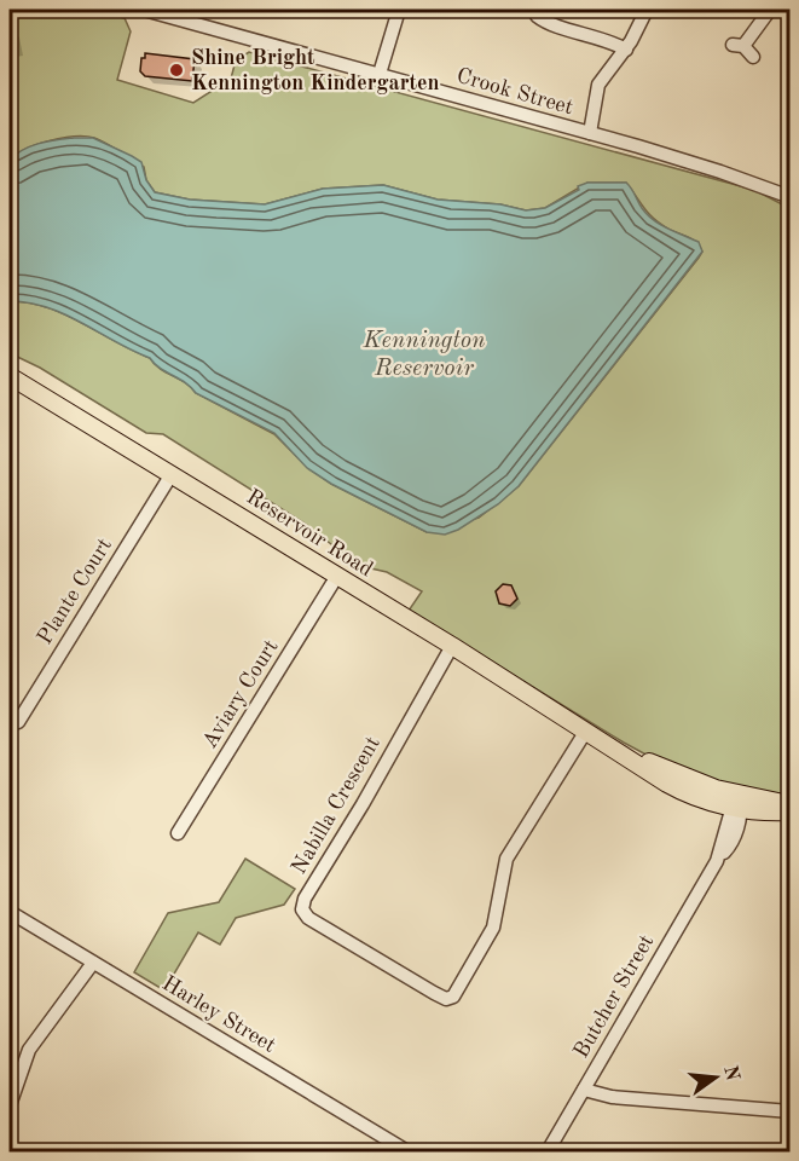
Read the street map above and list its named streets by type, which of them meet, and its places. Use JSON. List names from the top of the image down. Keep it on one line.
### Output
{"streets":{"main road":["Reservoir Road"],"street":["Crook Street","Plante Court","Aviary Court","Nabilla Crescent","Butcher Street","Harley Street"]},"crossings":[["Reservoir Road","Plante Court"],["Reservoir Road","Aviary Court"],["Reservoir Road","Nabilla Crescent"],["Reservoir Road","Butcher Street"]],"water":["Kennington Reservoir"],"places":["Shine Bright Kennington Kindergarten"],"north":"right"}
